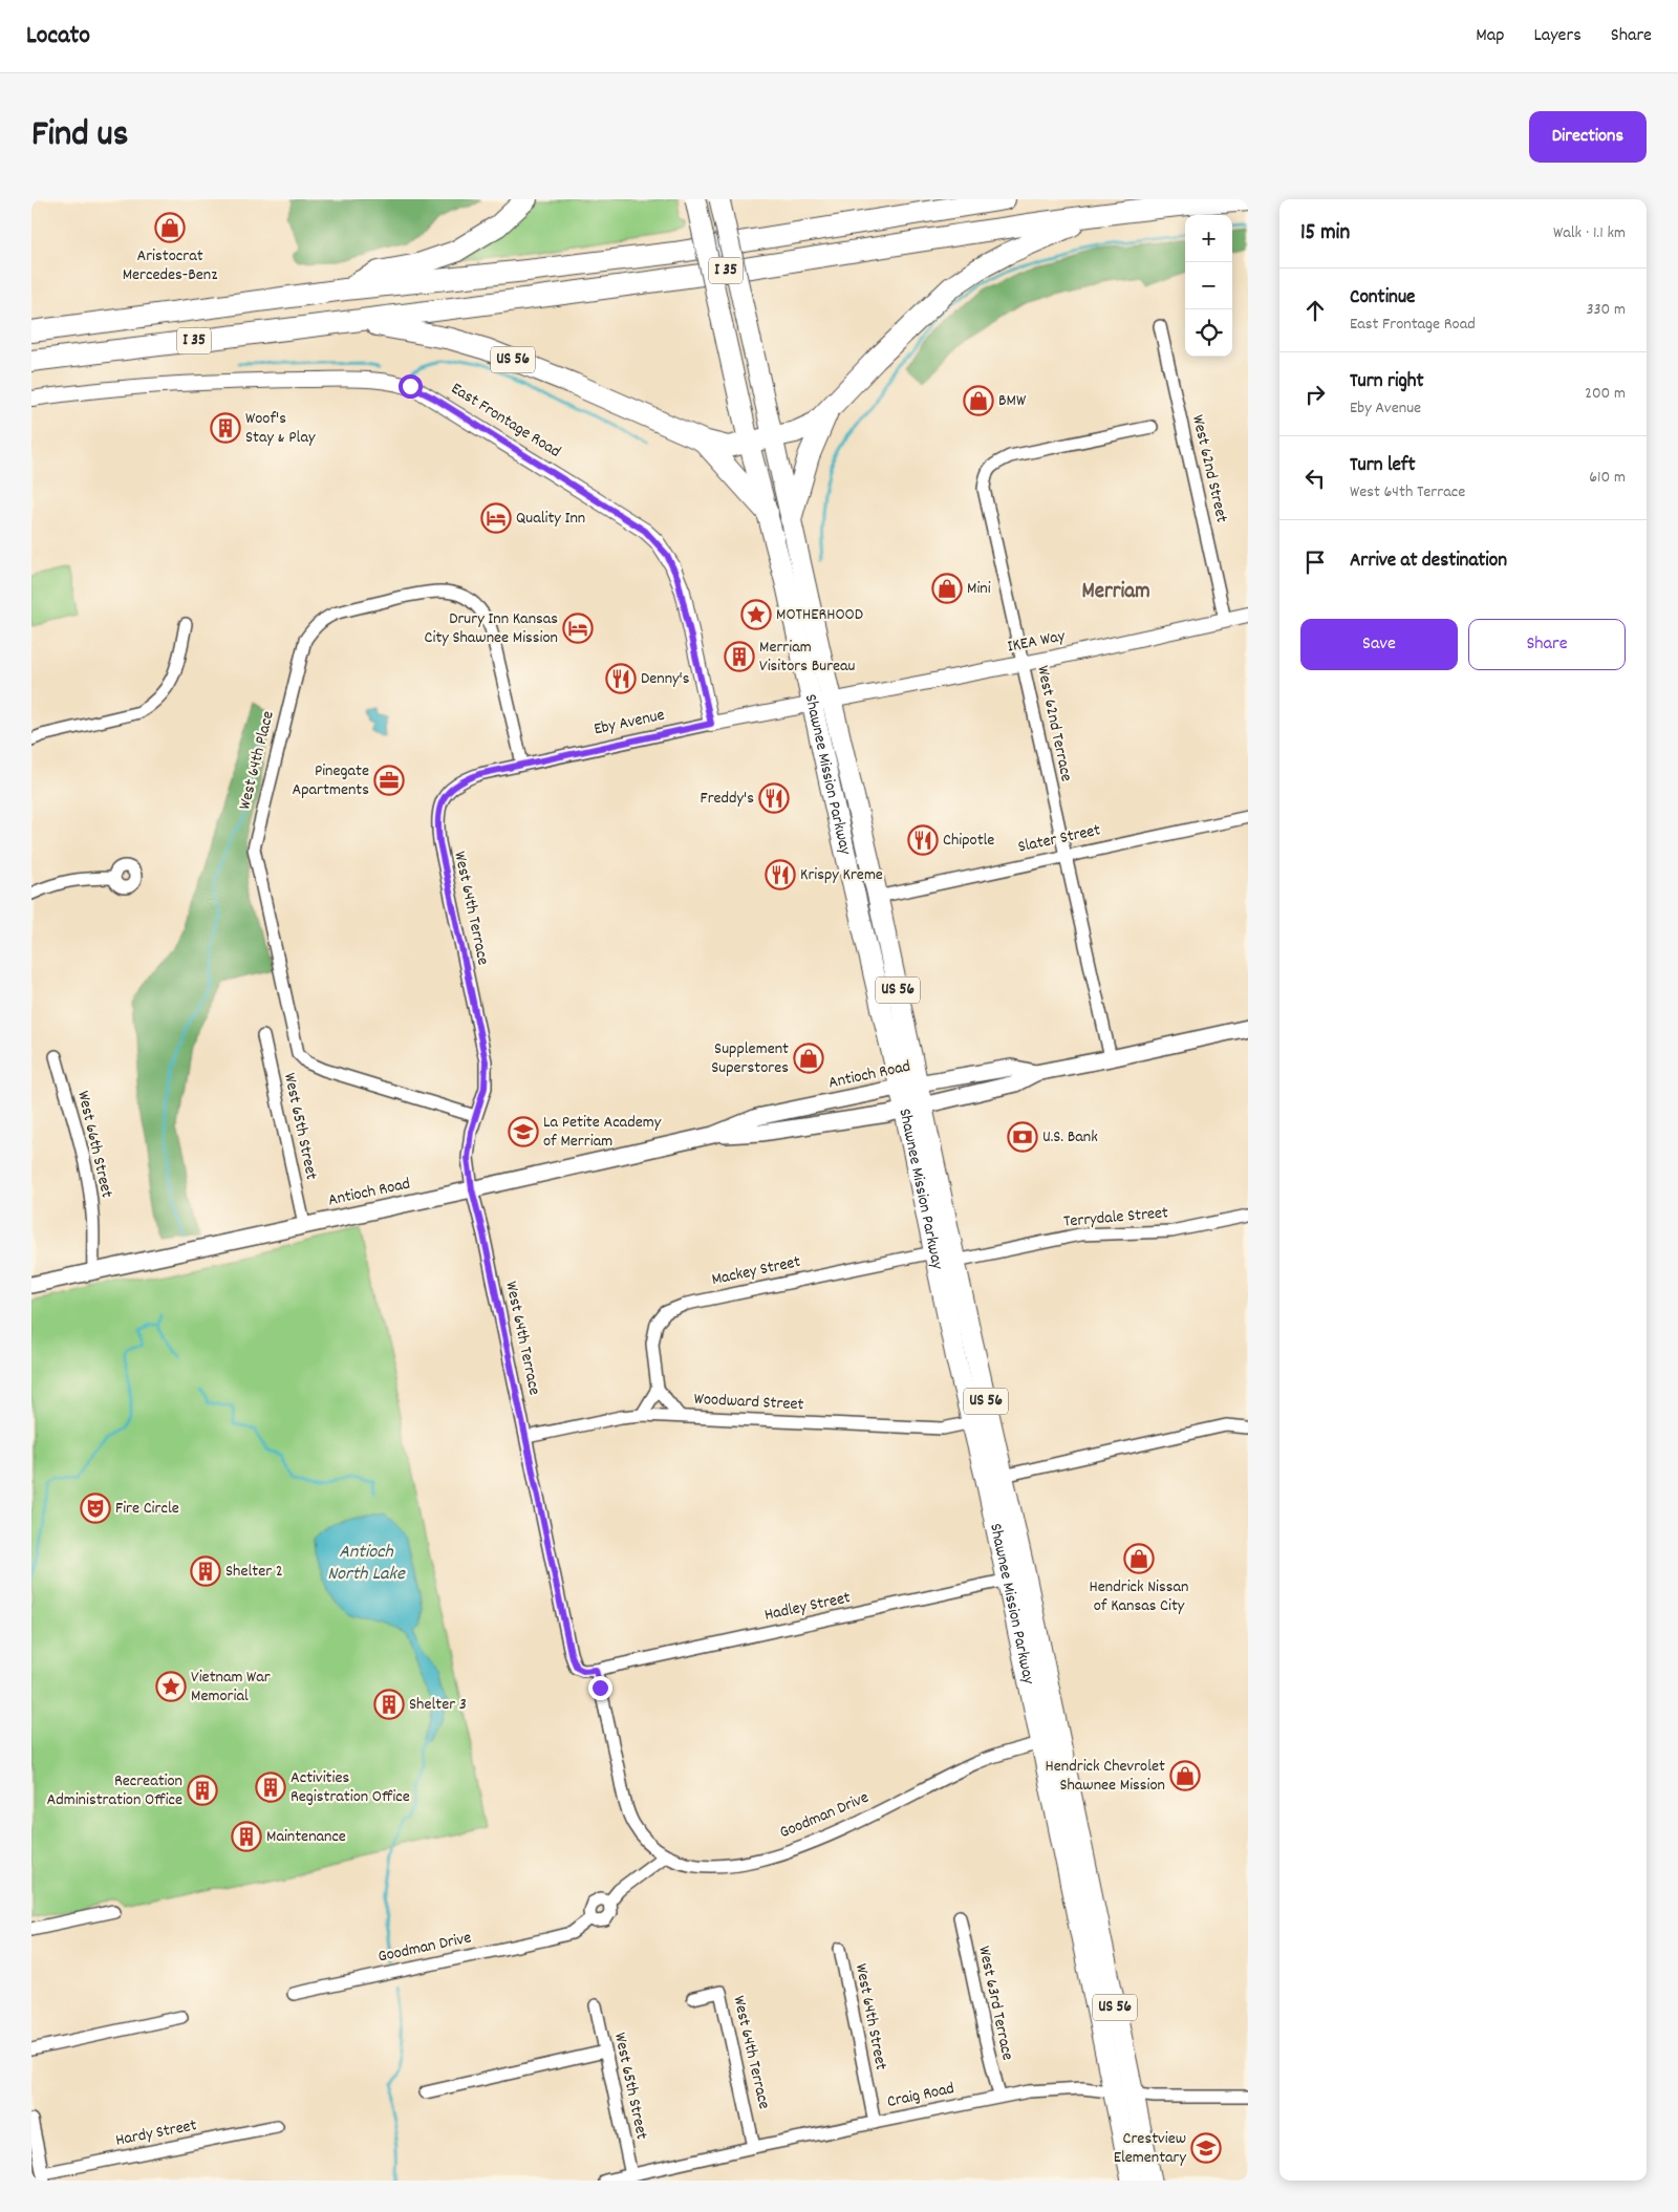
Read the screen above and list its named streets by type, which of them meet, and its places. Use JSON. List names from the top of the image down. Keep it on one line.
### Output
{"streets":{"highway":["I 35","US 56","Shawnee Mission Parkway"],"main road":["Antioch Road"],"street":["East Frontage Road","West 62nd Street","IKEA Way","Eby Avenue","West 62nd Terrace","West 64th Place","Slater Street","West 64th Terrace","West 65th Street","West 66th Street","Terrydale Street","Mackey Street","Woodward Street","Hadley Street","Goodman Drive","West 63rd Terrace","West 64th Street","Craig Road","Hardy Street"]},"crossings":[["I 35","US 56"],["US 56","Shawnee Mission Parkway"],["East Frontage Road","Eby Avenue"],["West 62nd Street","IKEA Way"],["IKEA Way","Eby Avenue"],["IKEA Way","West 62nd Terrace"],["IKEA Way","Shawnee Mission Parkway"],["Eby Avenue","West 64th Place"],["Eby Avenue","Shawnee Mission Parkway"],["Eby Avenue","West 64th Terrace"],["West 62nd Terrace","Slater Street"],["West 62nd Terrace","Antioch Road"],["West 64th Place","West 64th Terrace"],["Shawnee Mission Parkway","Slater Street"],["Shawnee Mission Parkway","Antioch Road"],["Shawnee Mission Parkway","Terrydale Street"],["Shawnee Mission Parkway","Mackey Street"],["Shawnee Mission Parkway","Woodward Street"],["Shawnee Mission Parkway","Hadley Street"],["Shawnee Mission Parkway","Goodman Drive"],["Shawnee Mission Parkway","Craig Road"],["West 64th Terrace","Antioch Road"],["West 64th Terrace","Woodward Street"],["West 64th Terrace","Hadley Street"],["West 64th Terrace","Craig Road"],["Antioch Road","West 65th Street"],["Antioch Road","West 66th Street"],["West 65th Street","Craig Road"],["West 63rd Terrace","Craig Road"],["West 64th Street","Craig Road"]],"districts":["Merriam"],"water":["Antioch North Lake"],"places":{"shop":["Aristocrat Mercedes-Benz","BMW","Mini","Supplement Superstores","Hendrick Nissan of Kansas City","Hendrick Chevrolet Shawnee Mission"],"building":["Woof's Stay & Play","Merriam Visitors Bureau","Shelter 2","Shelter 3","Activities Registration Office","Recreation Administration Office","Maintenance"],"hotel":["Quality Inn","Drury Inn Kansas City Shawnee Mission"],"place":["MOTHERHOOD","Vietnam War Memorial"],"restaurant":["Denny's","Freddy's","Chipotle","Krispy Kreme"],"office":["Pinegate Apartments"],"school or university":["La Petite Academy of Merriam","Crestview Elementary"],"bank":["U.S. Bank"],"theatre":["Fire Circle"]},"page":{"header":"Locato","nav":["Map","Layers","Share"],"title":"Find us","buttons":["Directions",["Save","Share"]],"heading":["15 min","Walk · 1.1 km"],"map_buttons":["+","−"],"list":[["Continue","East Frontage Road","330 m"],["Turn right","Eby Avenue","200 m"],["Turn left","West 64th Terrace","610 m"],"Arrive at destination"]}}
